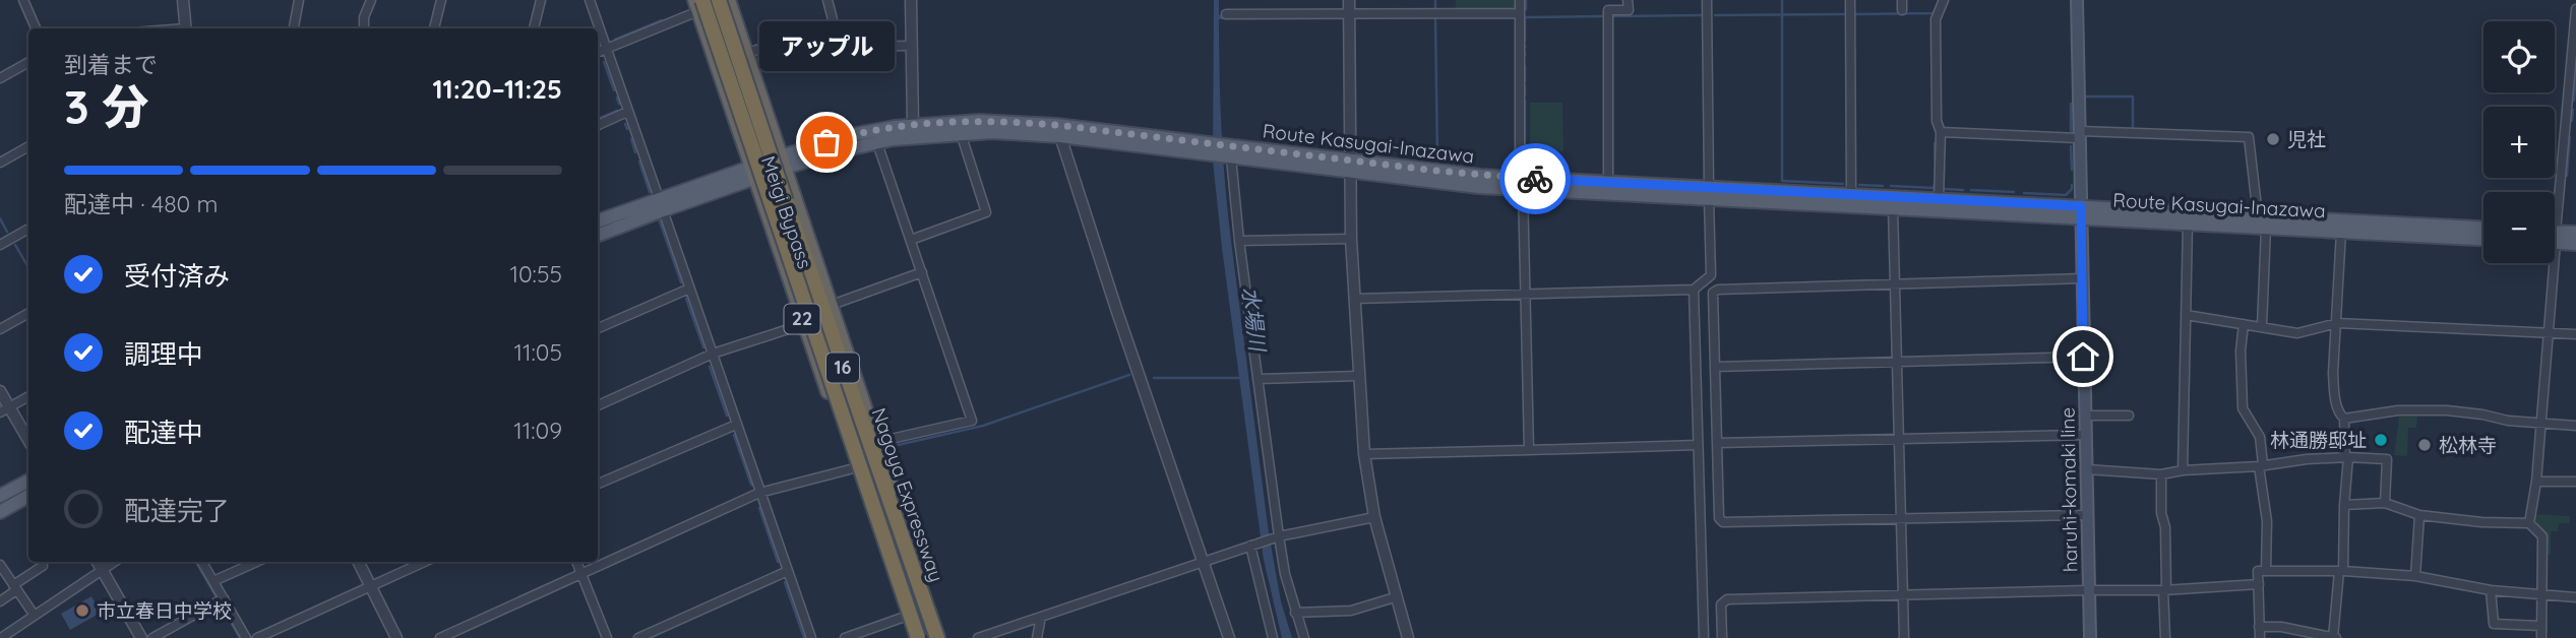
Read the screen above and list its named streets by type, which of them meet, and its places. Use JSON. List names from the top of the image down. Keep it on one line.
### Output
{"streets":{"highway":["Meigi Bypass","22","16","Nagoya Expressway"],"main road":["Route Kasugai-Inazawa","haruhi-komaki line"]},"crossings":[["Route Kasugai-Inazawa","Meigi Bypass"],["Route Kasugai-Inazawa","haruhi-komaki line"],["Meigi Bypass","Nagoya Expressway"]],"water":["水場川"],"places":["児社","アップル","林通勝邸址","松林寺","市立春日中学校"],"page":{"map_buttons":["+","−"],"bubble":"アップル","heading":["3 分","到着まで","11:20–11:25"],"bar":"配達中 · 480 m","list":[["受付済み","10:55"],["調理中","11:05"],["配達中","11:09"],"配達完了"]}}
